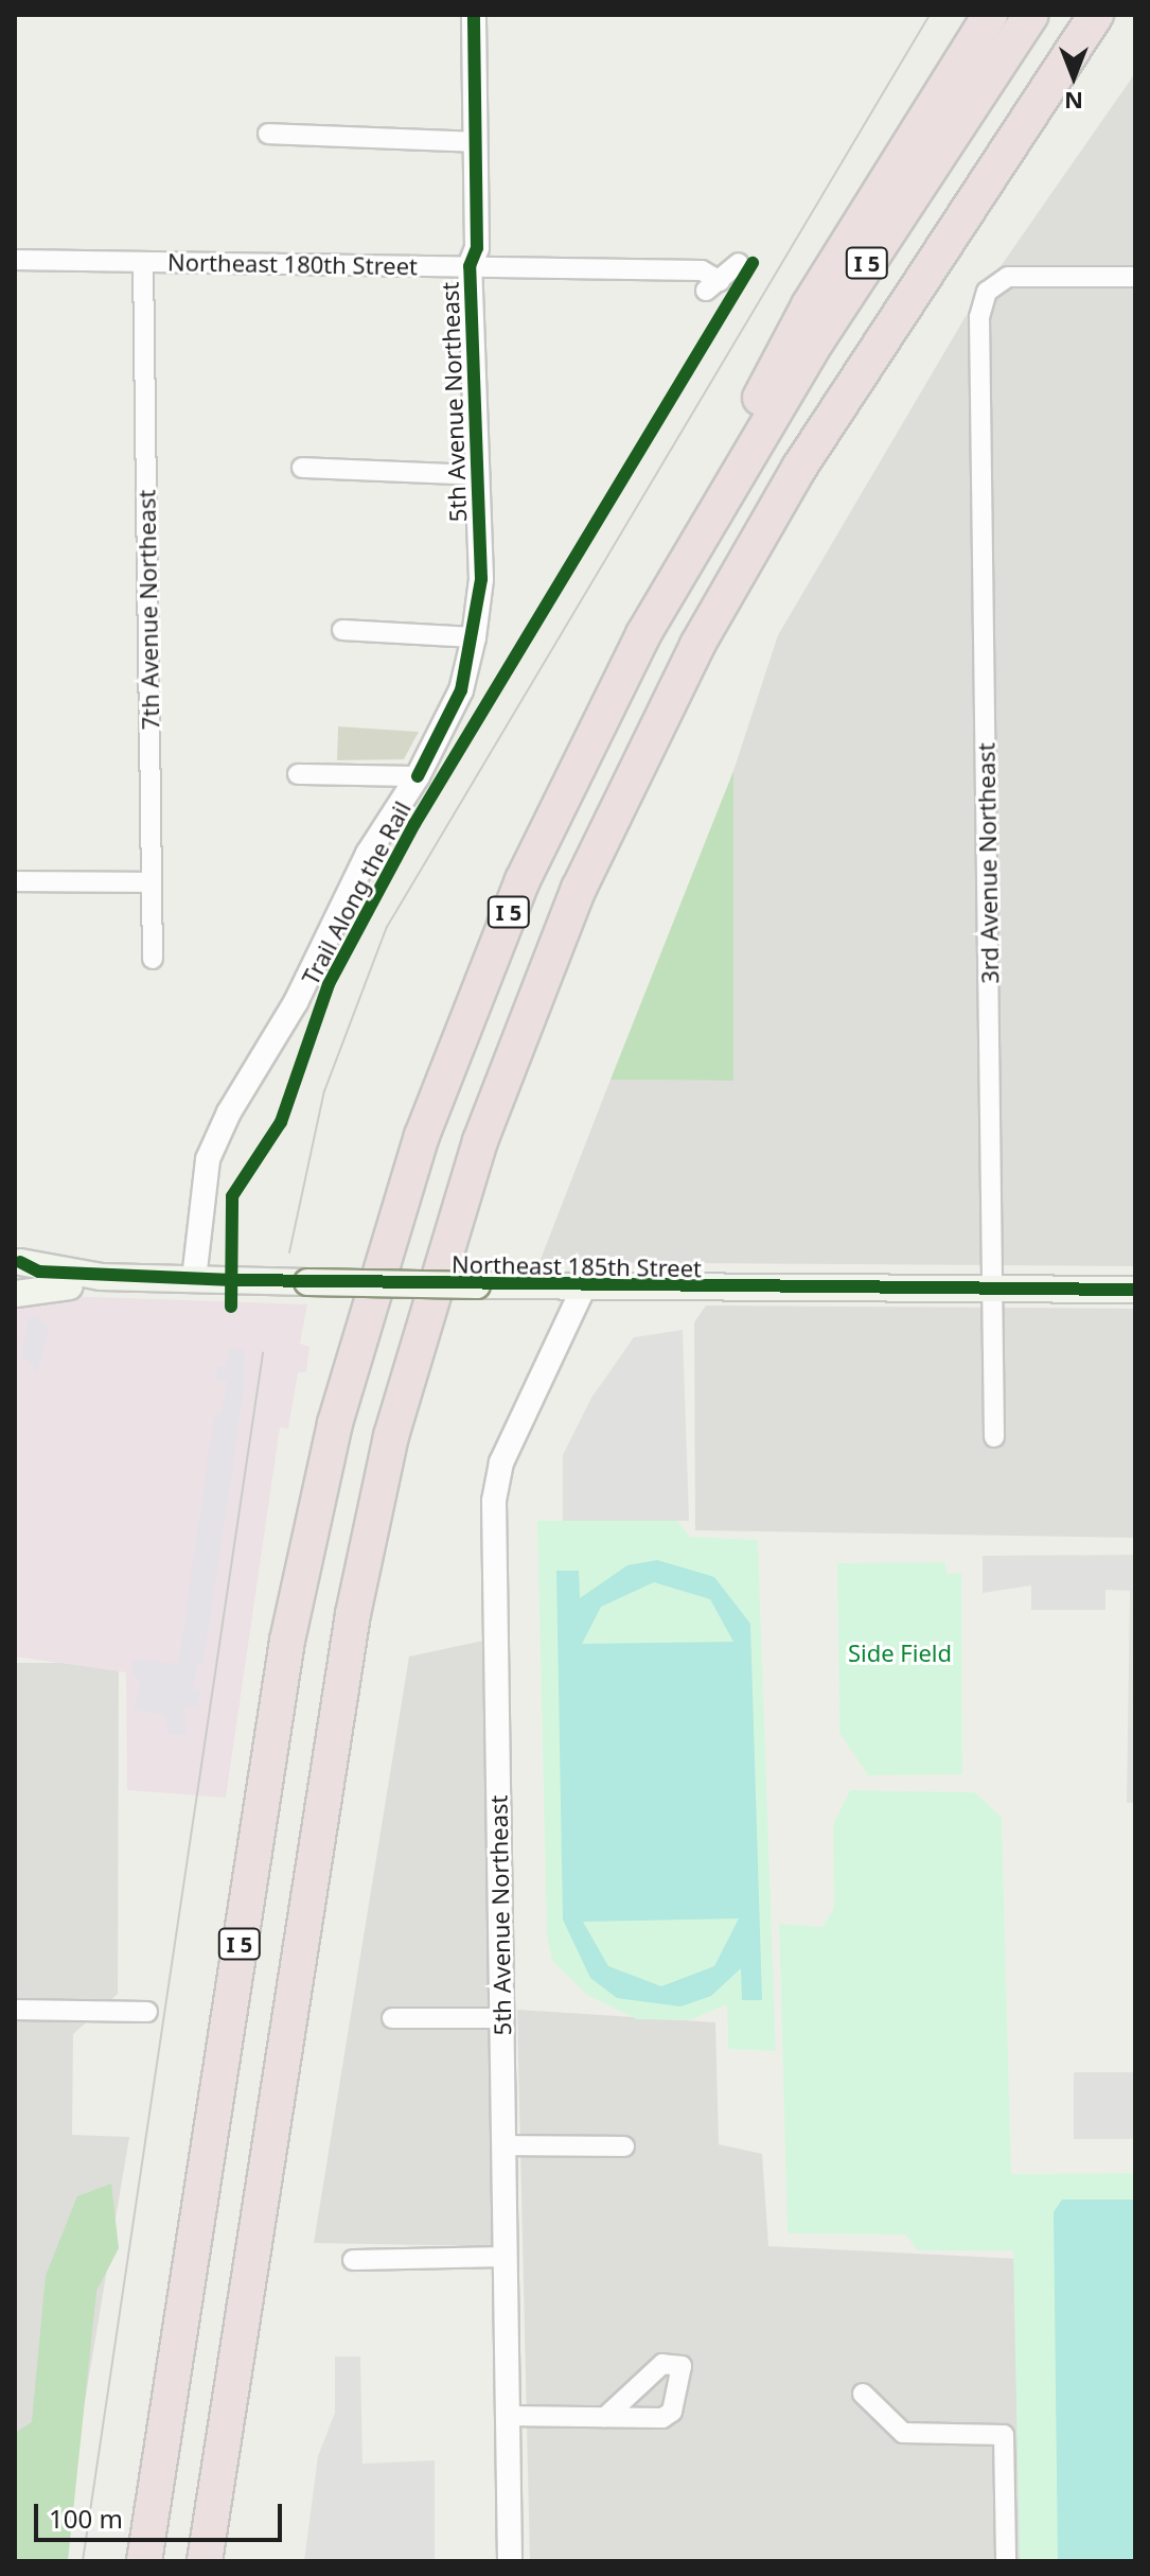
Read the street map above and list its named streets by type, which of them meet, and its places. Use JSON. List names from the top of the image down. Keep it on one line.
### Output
{"streets":{"highway":["I 5"],"main road":["Northeast 185th Street"],"street":["Northeast 180th Street","5th Avenue Northeast","7th Avenue Northeast","3rd Avenue Northeast"],"cycle path":["Trail Along the Rail"]},"crossings":[["Northeast 180th Street","5th Avenue Northeast"],["Northeast 180th Street","7th Avenue Northeast"],["5th Avenue Northeast","Northeast 185th Street"],["3rd Avenue Northeast","Northeast 185th Street"]],"parks":["Side Field"],"scale_bar":"100 m","north":"bottom"}
